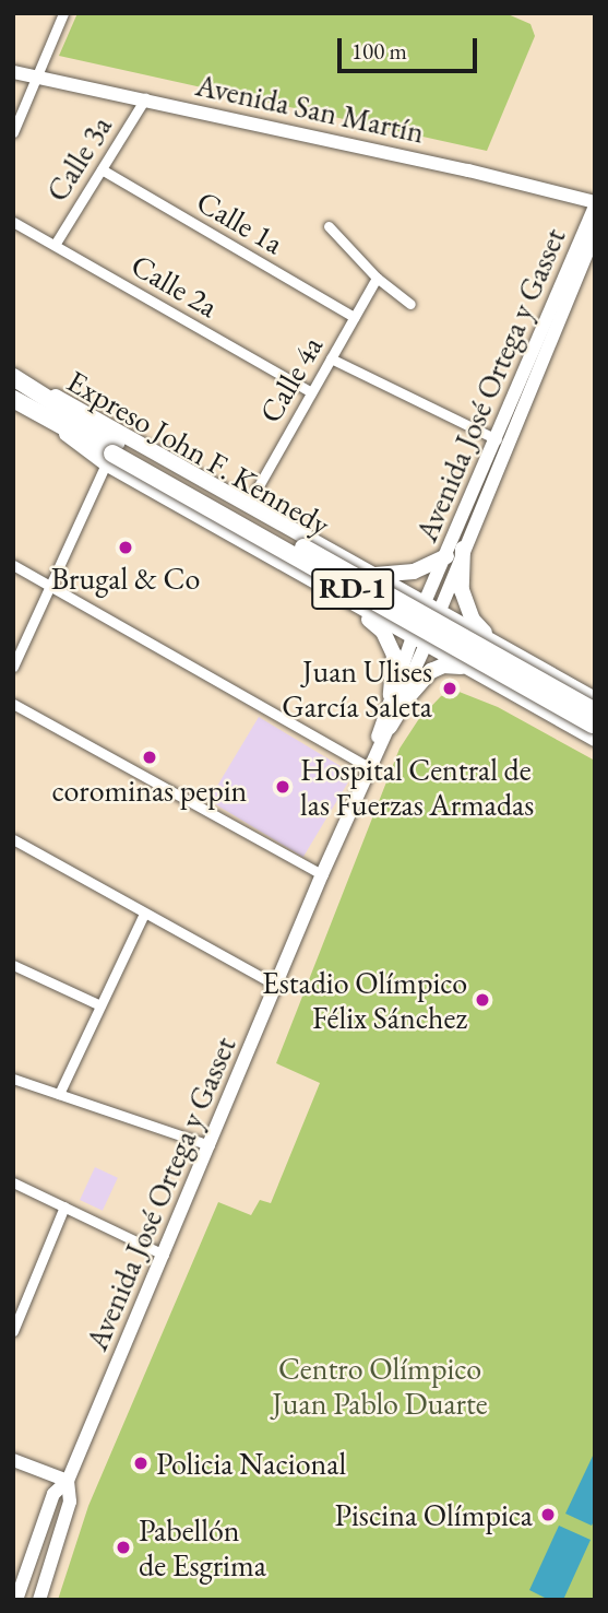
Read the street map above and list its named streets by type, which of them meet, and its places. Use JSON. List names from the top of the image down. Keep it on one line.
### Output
{"streets":{"highway":["Expreso John F. Kennedy","RD-1"],"main road":["Avenida San Martín","Avenida José Ortega y Gasset"],"street":["Calle 3a","Calle 1a","Calle 2a","Calle 4a"]},"crossings":[["Avenida San Martín","Calle 3a"],["Avenida San Martín","Avenida José Ortega y Gasset"],["Calle 3a","Calle 1a"],["Calle 3a","Calle 2a"],["Calle 1a","Calle 4a"],["Calle 2a","Calle 4a"],["Calle 4a","RD-1"],["Avenida José Ortega y Gasset","RD-1"],["Expreso John F. Kennedy","RD-1"]],"parks":["Centro Olímpico Juan Pablo Duarte"],"places":["Brugal & Co","Juan Ulises García Saleta","corominas pepin","Hospital Central de las Fuerzas Armadas","Estadio Olímpico Félix Sánchez","Policia Nacional","Piscina Olímpica","Pabellón de Esgrima"],"scale_bar":"100 m"}
